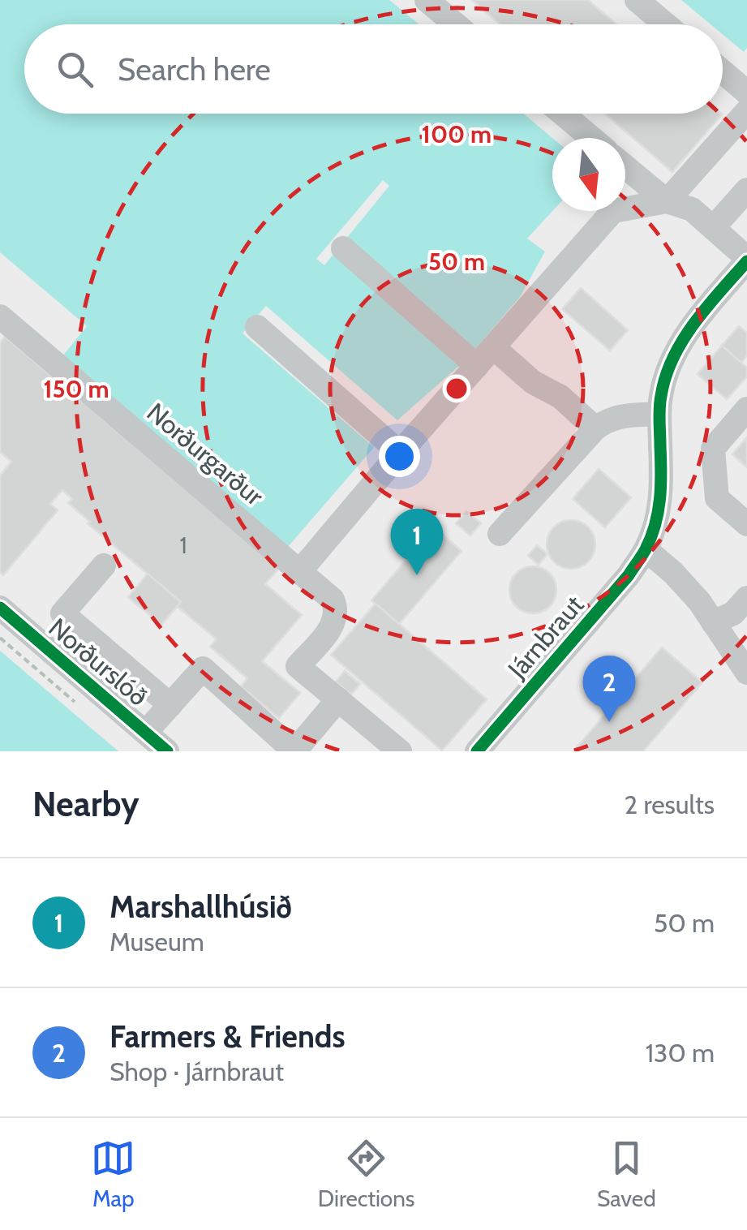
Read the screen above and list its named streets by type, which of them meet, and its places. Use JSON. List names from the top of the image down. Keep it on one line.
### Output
{"streets":{"street":["Norðurgarður","Járnbraut","Norðurslóð"]},"house_numbers":["1"],"north":"bottom","page":{"search":"Search here","pins":["1","2"],"heading":["Nearby","2 results"],"list":[{"mark":"1","name":"Marshallhúsið","note":"Museum","value":"50 m"},{"mark":"2","name":"Farmers & Friends","note":"Shop · Járnbraut","value":"130 m"}],"nav":["Map","Directions","Saved"]},"rings":["100 m","50 m","150 m"]}
